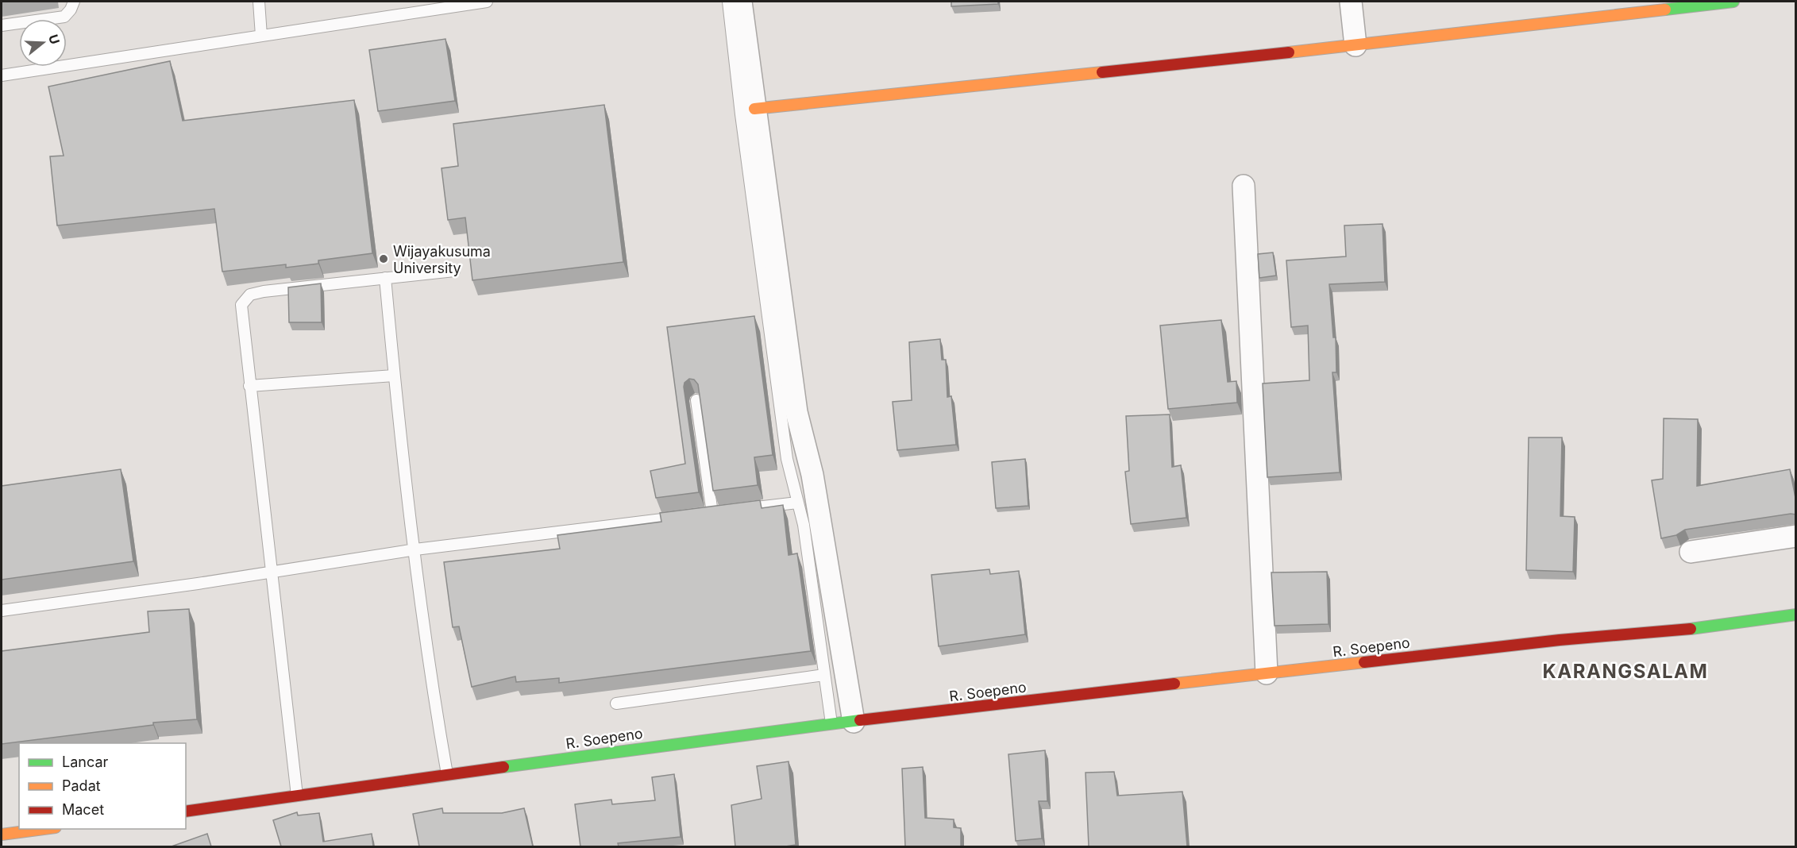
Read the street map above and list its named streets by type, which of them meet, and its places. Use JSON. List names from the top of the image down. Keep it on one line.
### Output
{"streets":{"street":["R. Soepeno"]},"districts":["KARANGSALAM"],"places":["Wijayakusuma University"],"legend":["Lancar","Padat","Macet"],"north":"right"}
